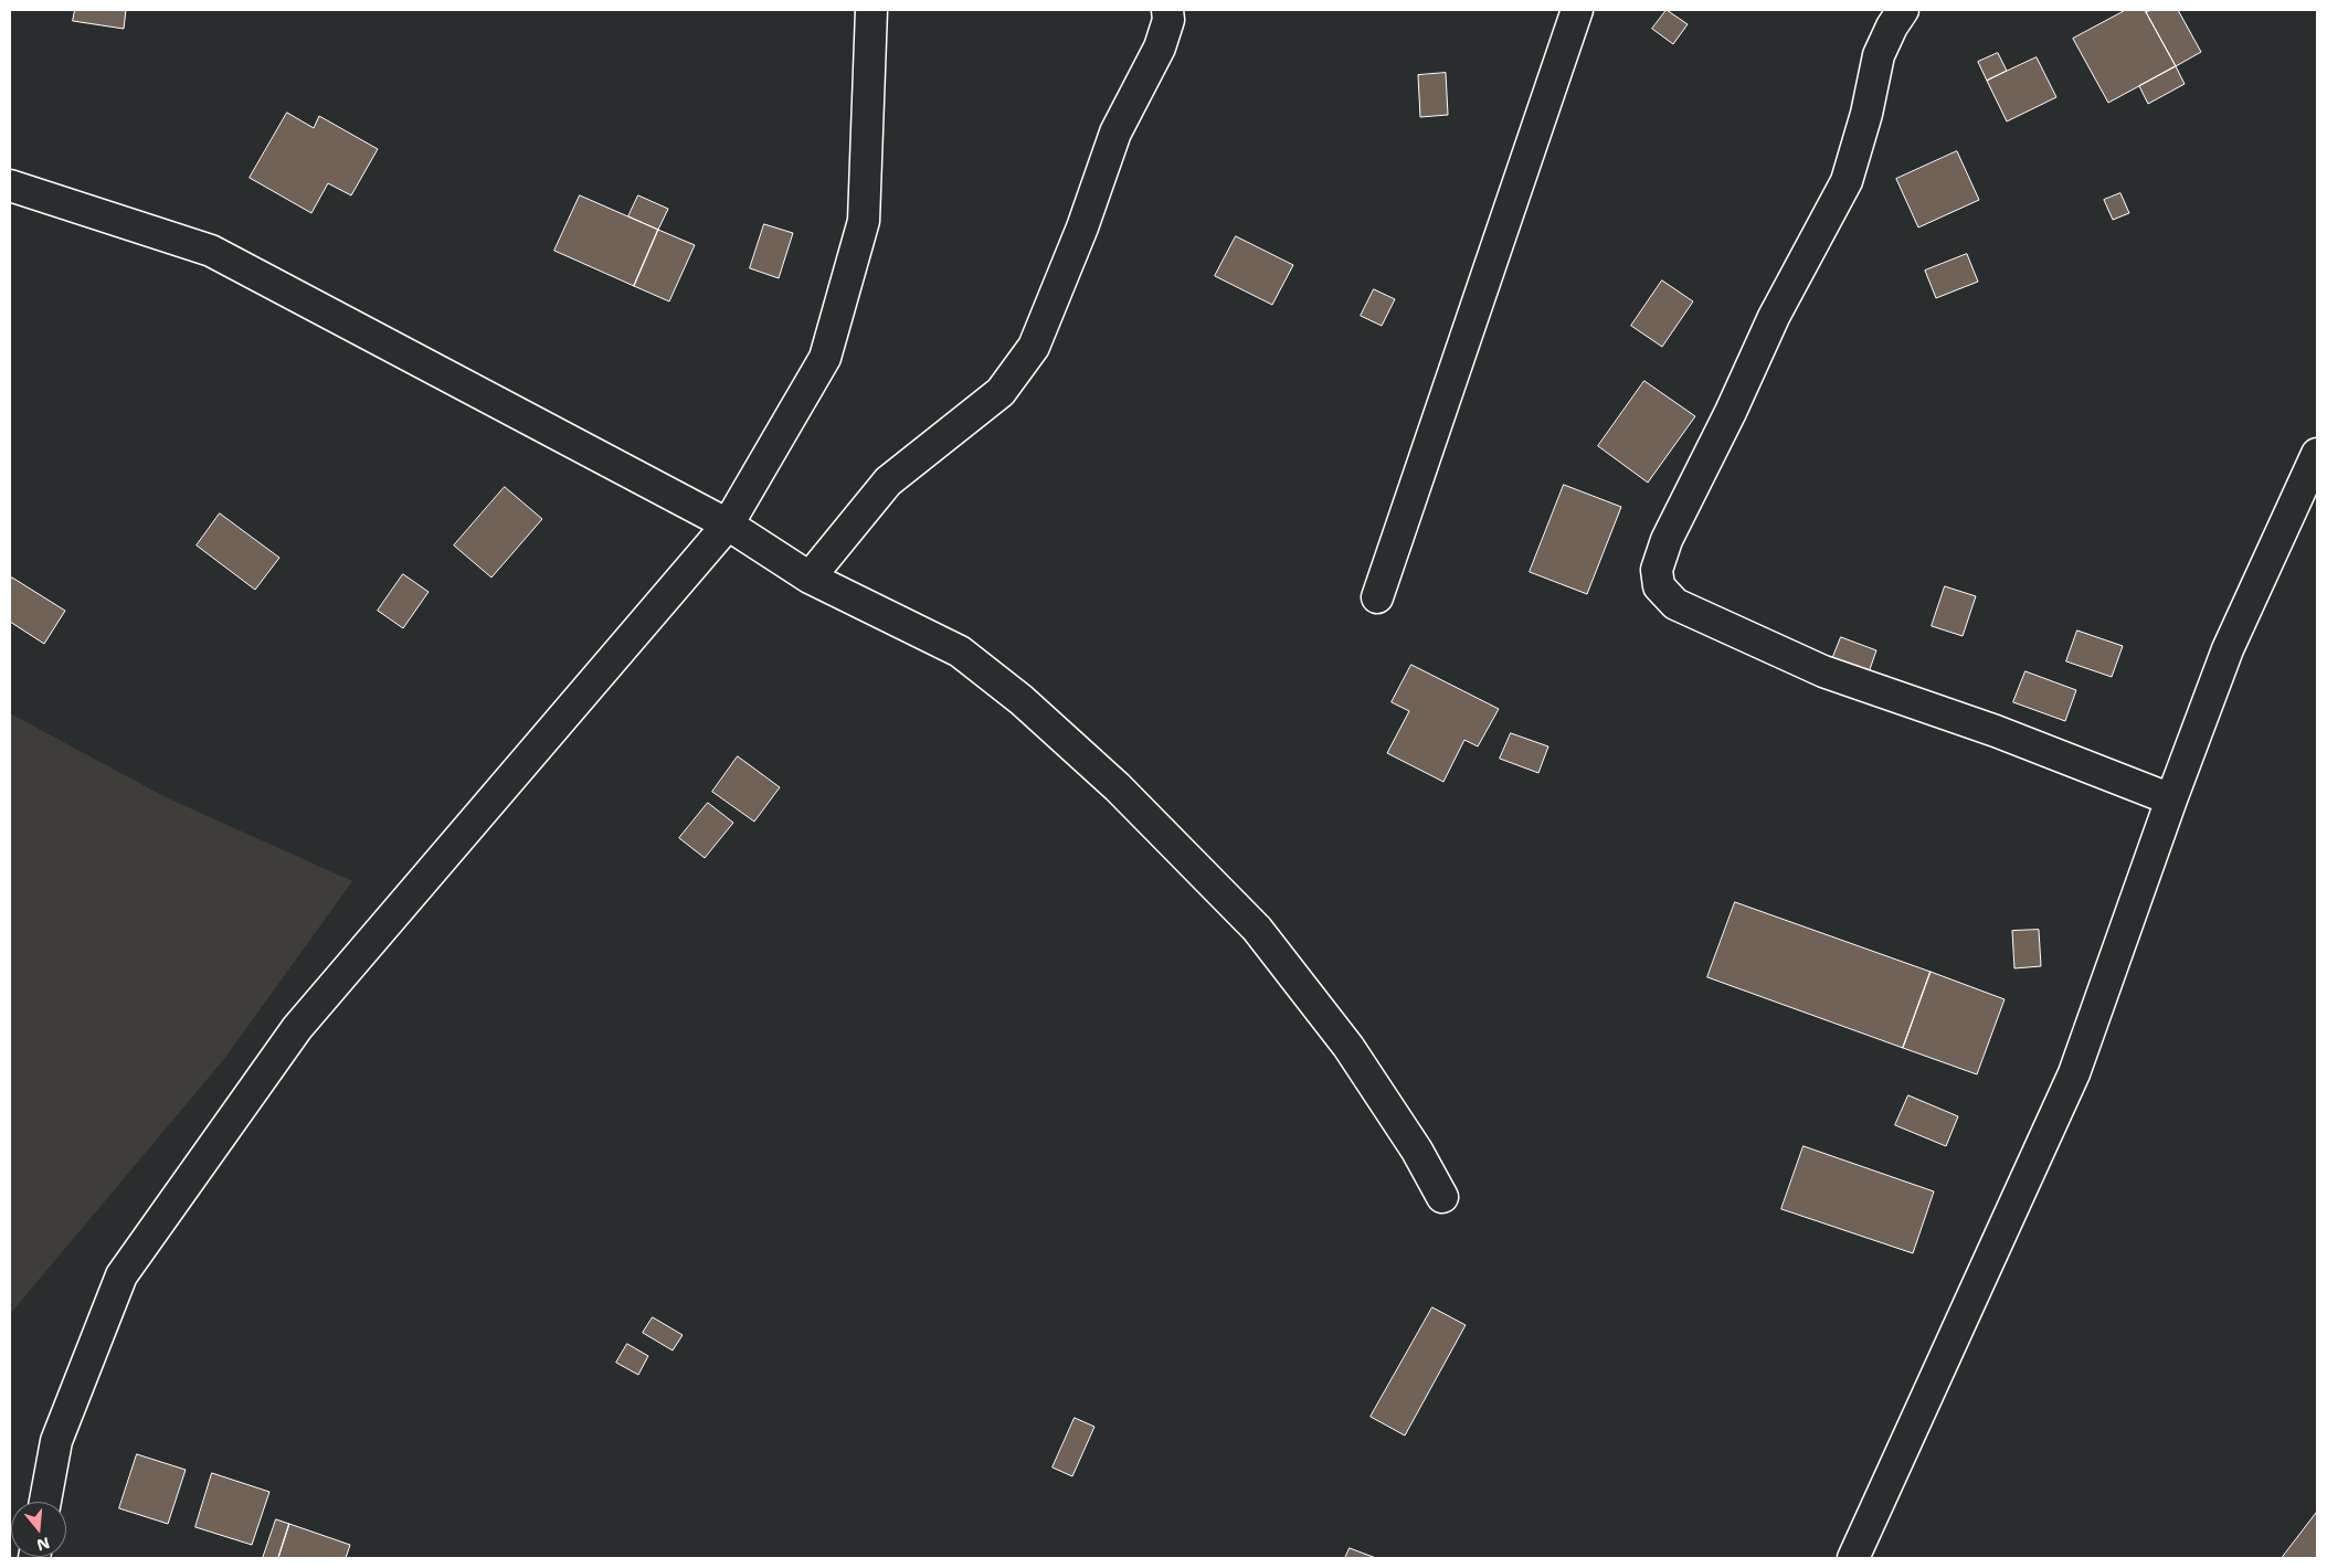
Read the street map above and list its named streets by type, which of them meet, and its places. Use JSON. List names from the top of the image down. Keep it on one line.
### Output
{"north":"bottom"}
